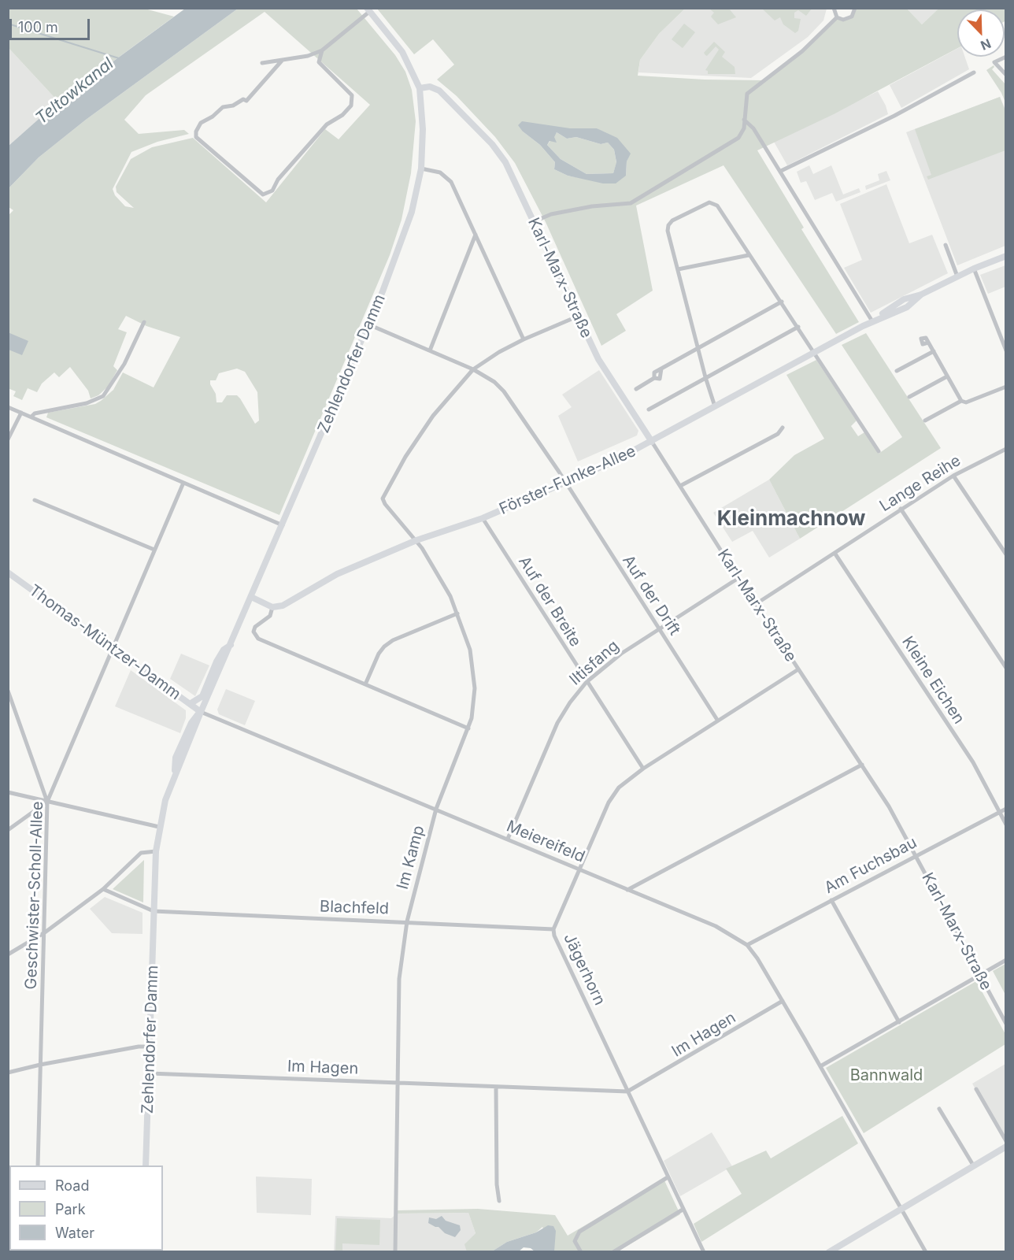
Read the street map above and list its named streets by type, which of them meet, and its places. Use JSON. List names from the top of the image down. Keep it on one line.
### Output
{"streets":{"street":["Karl-Marx-Straße","Zehlendorfer Damm","Förster-Funke-Allee","Lange Reihe","Auf der Drift","Auf der Breite","Thomas-Müntzer-Damm","Iltisfang","Kleine Eichen","Meiereifeld","Im Kamp","Am Fuchsbau","Geschwister-Scholl-Allee","Blachfeld","Jägerhorn","Im Hagen"]},"crossings":[["Karl-Marx-Straße","Zehlendorfer Damm"],["Karl-Marx-Straße","Förster-Funke-Allee"],["Karl-Marx-Straße","Lange Reihe"],["Karl-Marx-Straße","Iltisfang"],["Karl-Marx-Straße","Am Fuchsbau"],["Karl-Marx-Straße","Jägerhorn"],["Zehlendorfer Damm","Auf der Drift"],["Zehlendorfer Damm","Thomas-Müntzer-Damm"],["Zehlendorfer Damm","Meiereifeld"],["Zehlendorfer Damm","Blachfeld"],["Zehlendorfer Damm","Im Hagen"],["Förster-Funke-Allee","Auf der Drift"],["Förster-Funke-Allee","Auf der Breite"],["Förster-Funke-Allee","Im Kamp"],["Lange Reihe","Kleine Eichen"],["Auf der Drift","Iltisfang"],["Auf der Drift","Im Kamp"],["Auf der Drift","Jägerhorn"],["Auf der Breite","Iltisfang"],["Auf der Breite","Jägerhorn"],["Thomas-Müntzer-Damm","Meiereifeld"],["Thomas-Müntzer-Damm","Geschwister-Scholl-Allee"],["Iltisfang","Meiereifeld"],["Kleine Eichen","Am Fuchsbau"],["Meiereifeld","Im Kamp"],["Meiereifeld","Am Fuchsbau"],["Meiereifeld","Jägerhorn"],["Meiereifeld","Im Hagen"],["Im Kamp","Blachfeld"],["Im Kamp","Im Hagen"],["Blachfeld","Jägerhorn"],["Jägerhorn","Im Hagen"]],"districts":["Kleinmachnow"],"water":["Teltowkanal"],"parks":["Bannwald"],"legend":["Road","Park","Water"],"scale_bar":"100 m","north":"bottom right"}
